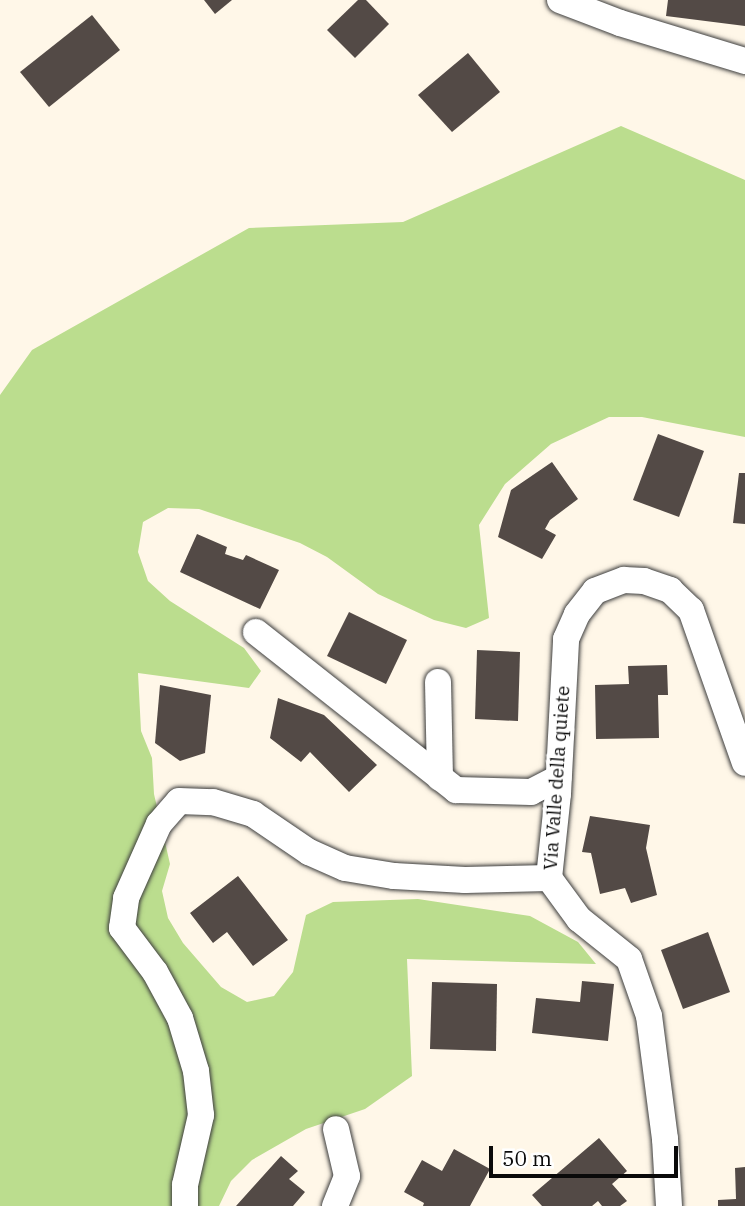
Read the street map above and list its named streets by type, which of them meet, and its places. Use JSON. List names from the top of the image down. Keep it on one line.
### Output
{"streets":{"street":["Via Valle della quiete"]},"scale_bar":"50 m"}
